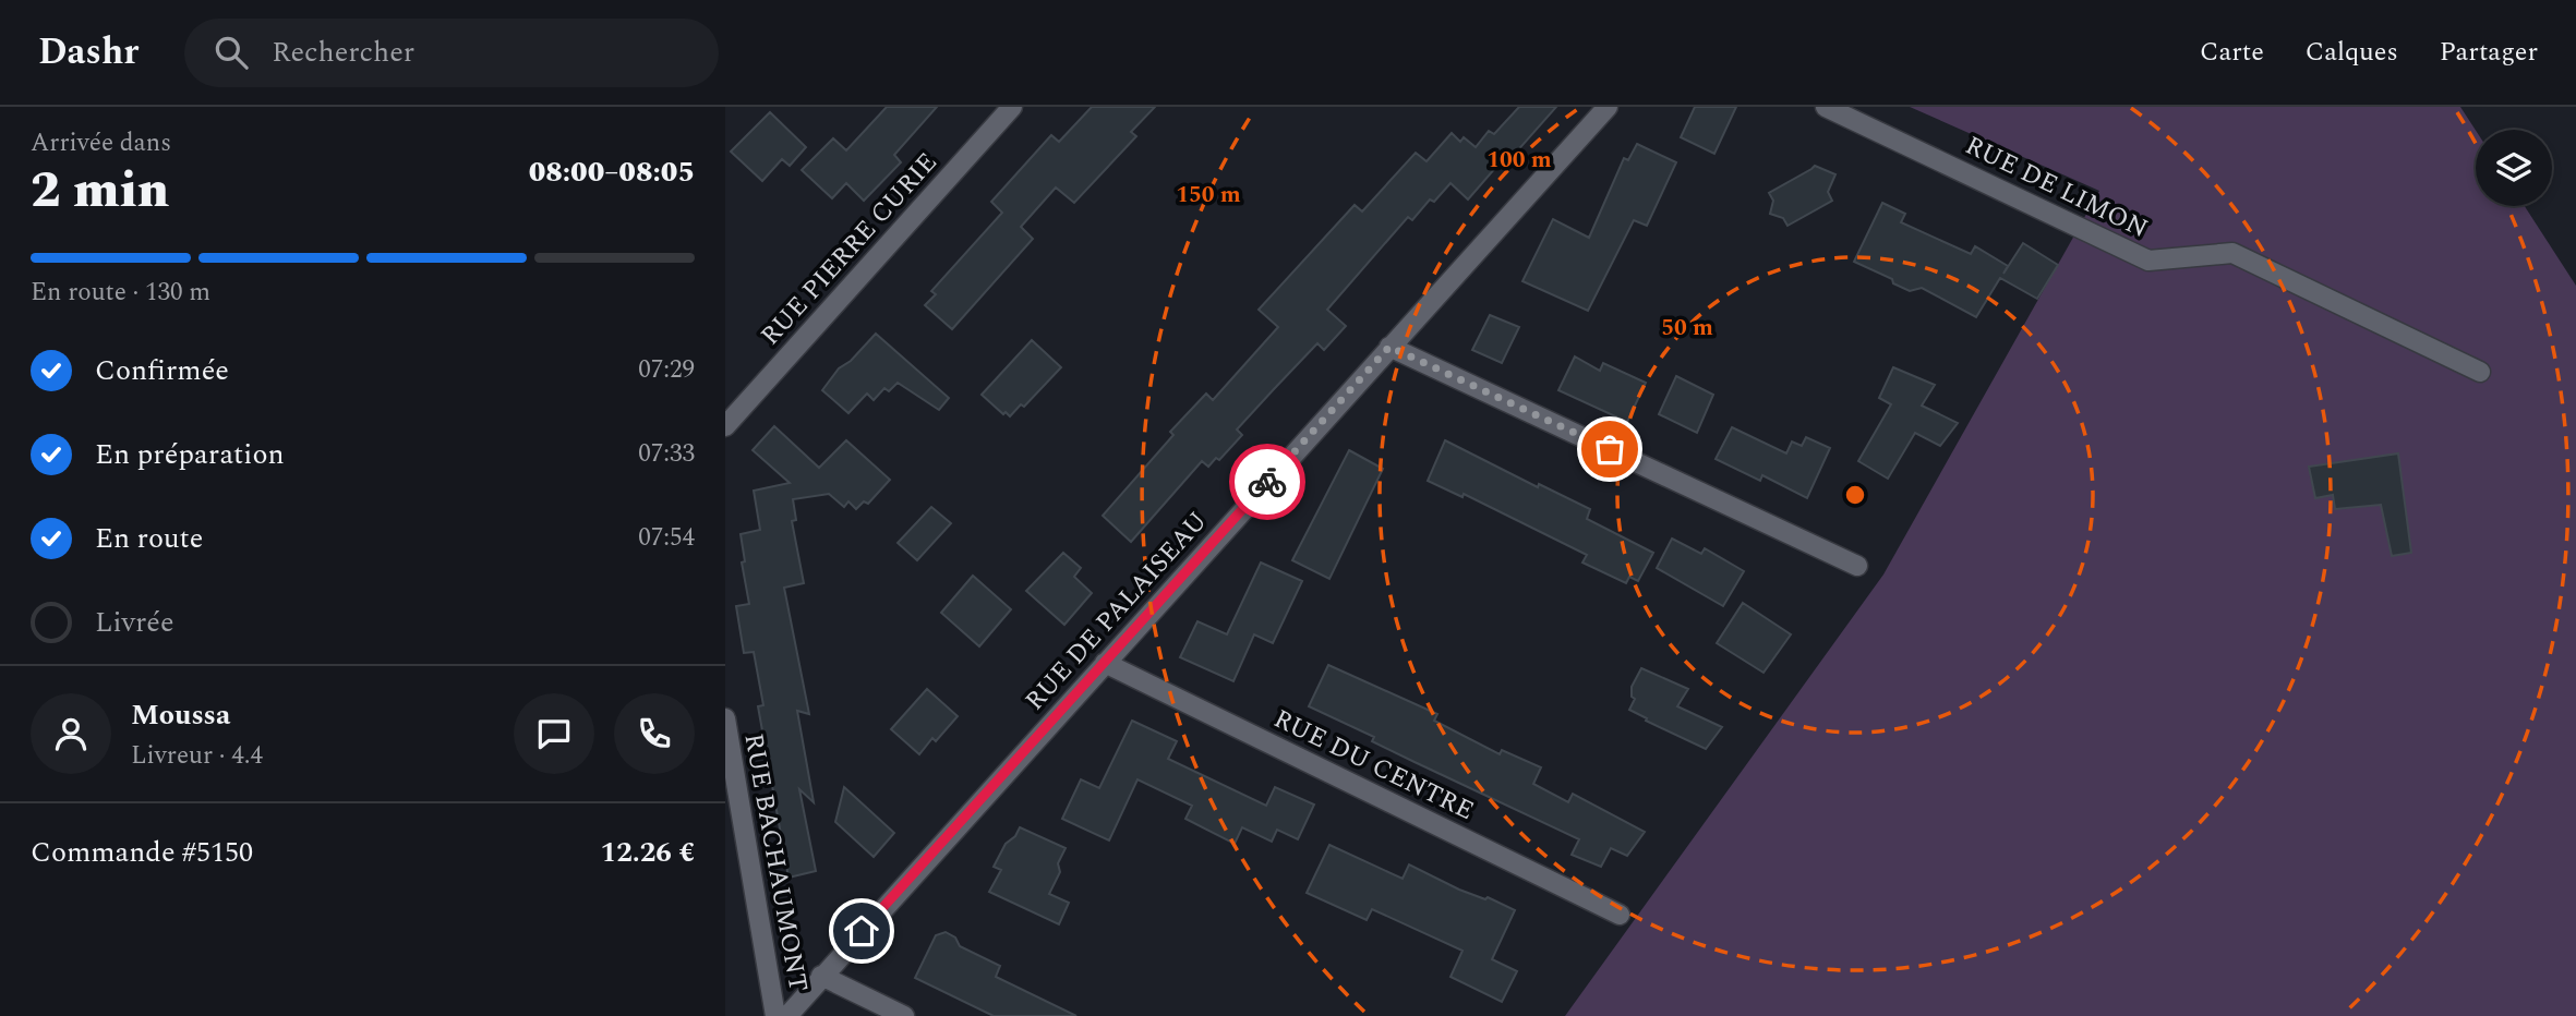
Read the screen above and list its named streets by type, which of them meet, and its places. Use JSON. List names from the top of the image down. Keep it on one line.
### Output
{"streets":{"street":["RUE DE LIMON","RUE PIERRE CURIE","RUE DE PALAISEAU","RUE DU CENTRE","RUE BACHAUMONT"]},"crossings":[["RUE DE PALAISEAU","RUE DU CENTRE"]],"page":{"header":"Dashr","search":"Rechercher","nav":["Carte","Calques","Partager"],"heading":["2 min","Arrivée dans","08:00–08:05"],"panel":["Moussa","Livreur · 4.4","Commande #5150","12.26 €"],"bar":"En route · 130 m","list":[["Confirmée","07:29"],["En préparation","07:33"],["En route","07:54"],"Livrée"]},"rings":["100 m","150 m","50 m"]}
